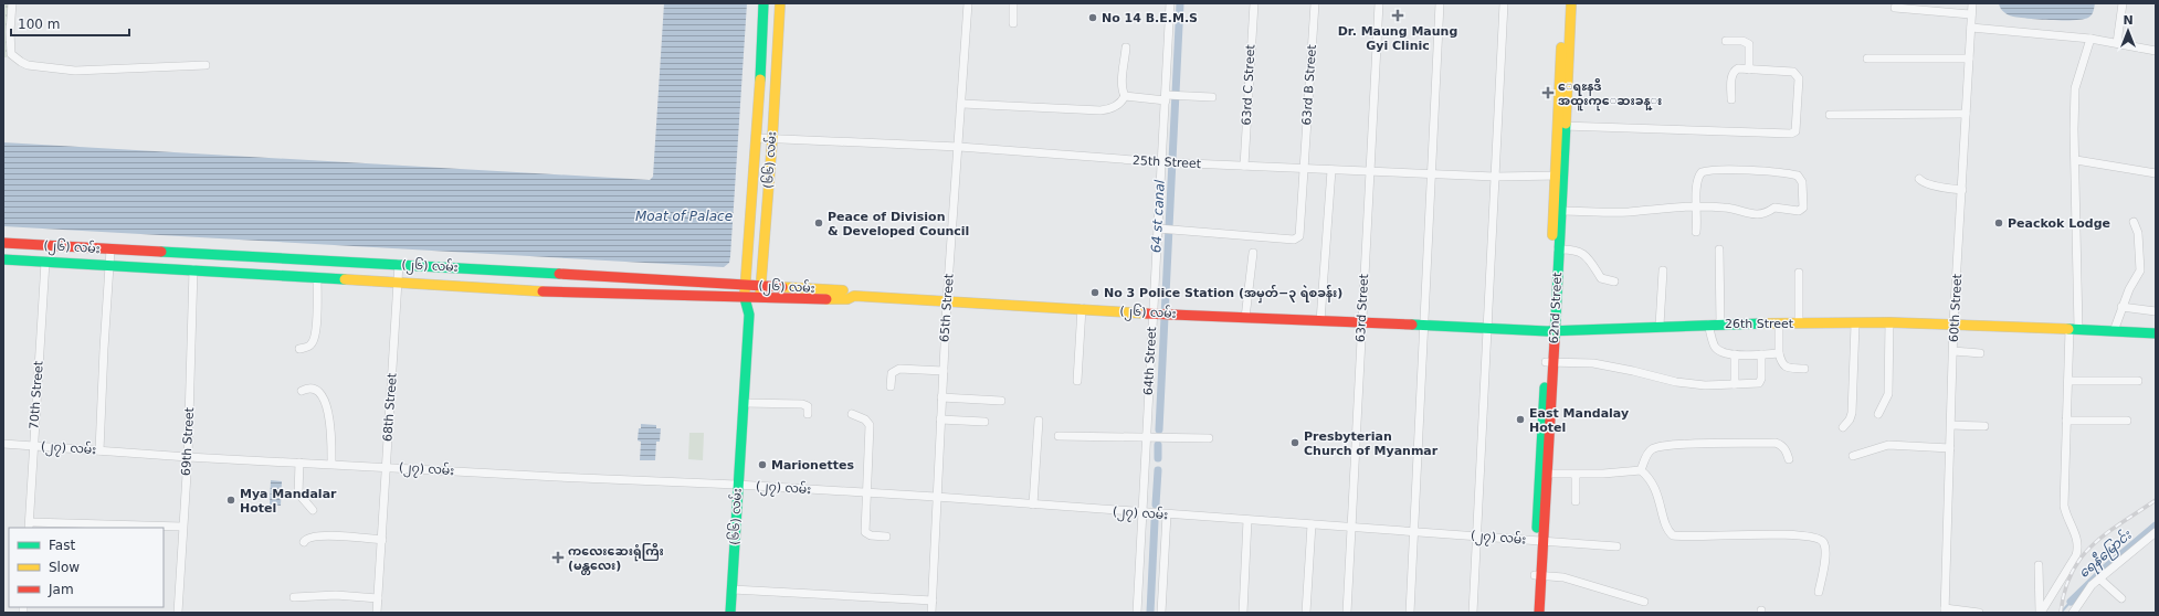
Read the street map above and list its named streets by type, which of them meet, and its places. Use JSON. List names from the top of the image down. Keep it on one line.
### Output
{"streets":{"main road":["(၆၆) လမ်း","(၂၆) လမ်း","62nd Street","26th Street"],"street":["63rd C Street","63rd B Street","25th Street","65th Street","63rd Street","60th Street","64th Street","70th Street","68th Street","69th Street","(၂၇) လမ်း"]},"crossings":[["63rd C Street","25th Street"],["63rd B Street","25th Street"],["63rd B Street","64th Street"],["(၆၆) လမ်း","25th Street"],["(၆၆) လမ်း","(၂၆) လမ်း"],["(၆၆) လမ်း","(၂၇) လမ်း"],["25th Street","65th Street"],["25th Street","63rd Street"],["25th Street","62nd Street"],["25th Street","64th Street"],["(၂၆) လမ်း","65th Street"],["(၂၆) လမ်း","63rd Street"],["(၂၆) လမ်း","26th Street"],["(၂၆) လမ်း","64th Street"],["(၂၆) လမ်း","70th Street"],["(၂၆) လမ်း","68th Street"],["(၂၆) လမ်း","69th Street"],["65th Street","(၂၇) လမ်း"],["63rd Street","26th Street"],["63rd Street","(၂၇) လမ်း"],["62nd Street","26th Street"],["62nd Street","(၂၇) လမ်း"],["60th Street","26th Street"],["64th Street","(၂၇) လမ်း"],["70th Street","(၂၇) လမ်း"],["68th Street","(၂၇) လမ်း"],["69th Street","(၂၇) လမ်း"]],"water":["Moat of Palace","64 st canal","ရေနီမြောင်း"],"places":{"health":["Dr. Maung Maung Gyi Clinic","ေရႊနဒီ အထူးကုေဆးခန္း","ကလေးဆေးရုံကြီး (မန္တလေး)"],"other":["No 14 B.E.M.S","Peace of Division & Developed Council","Peackok Lodge","No 3 Police Station (အမှတ်−၃ ရဲစခန်း)","East Mandalay Hotel","Presbyterian Church of Myanmar","Marionettes","Mya Mandalar Hotel"]},"legend":["Fast","Slow","Jam"],"scale_bar":"100 m","north":"top"}
